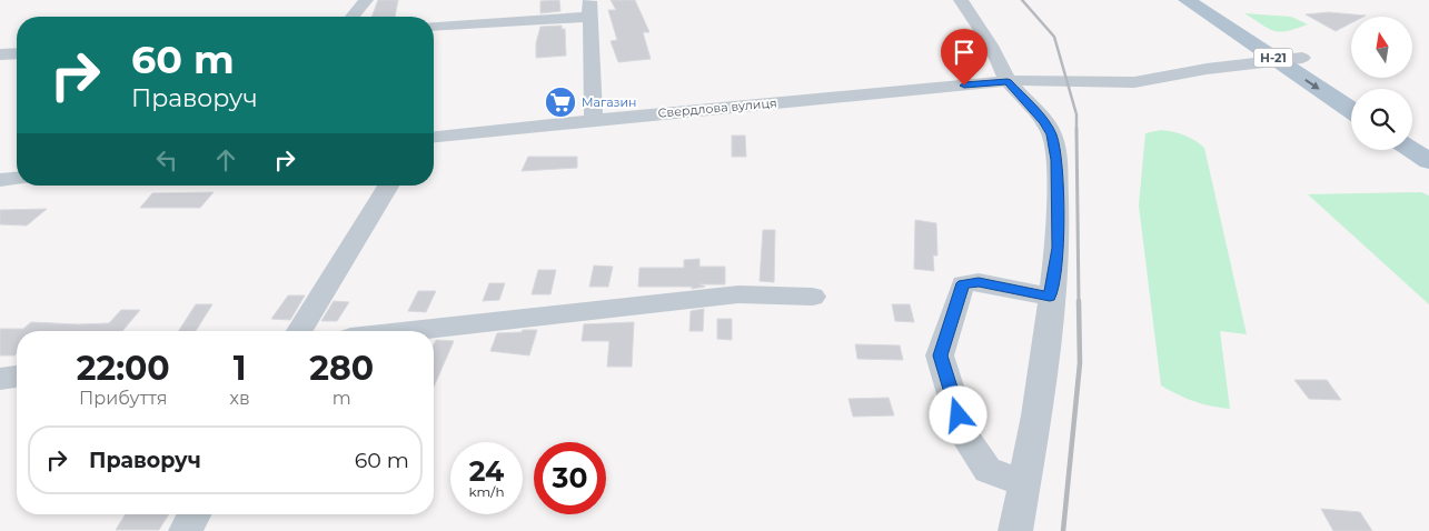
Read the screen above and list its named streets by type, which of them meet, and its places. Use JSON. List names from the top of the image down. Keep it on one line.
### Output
{"streets":{"main road":["Н-21"],"street":["Свердлова вулиця"]},"crossings":[["Н-21","Свердлова вулиця"]],"places":{"supermarket":["Mагазин"]},"north":"top","page":{"turn":["60 m","Праворуч"],"eta":["22:00","Прибуття","1","хв","280","m"],"list":[{"name":"Праворуч","value":"60 m"}],"speed":"24 km/h","limit":"30"}}
